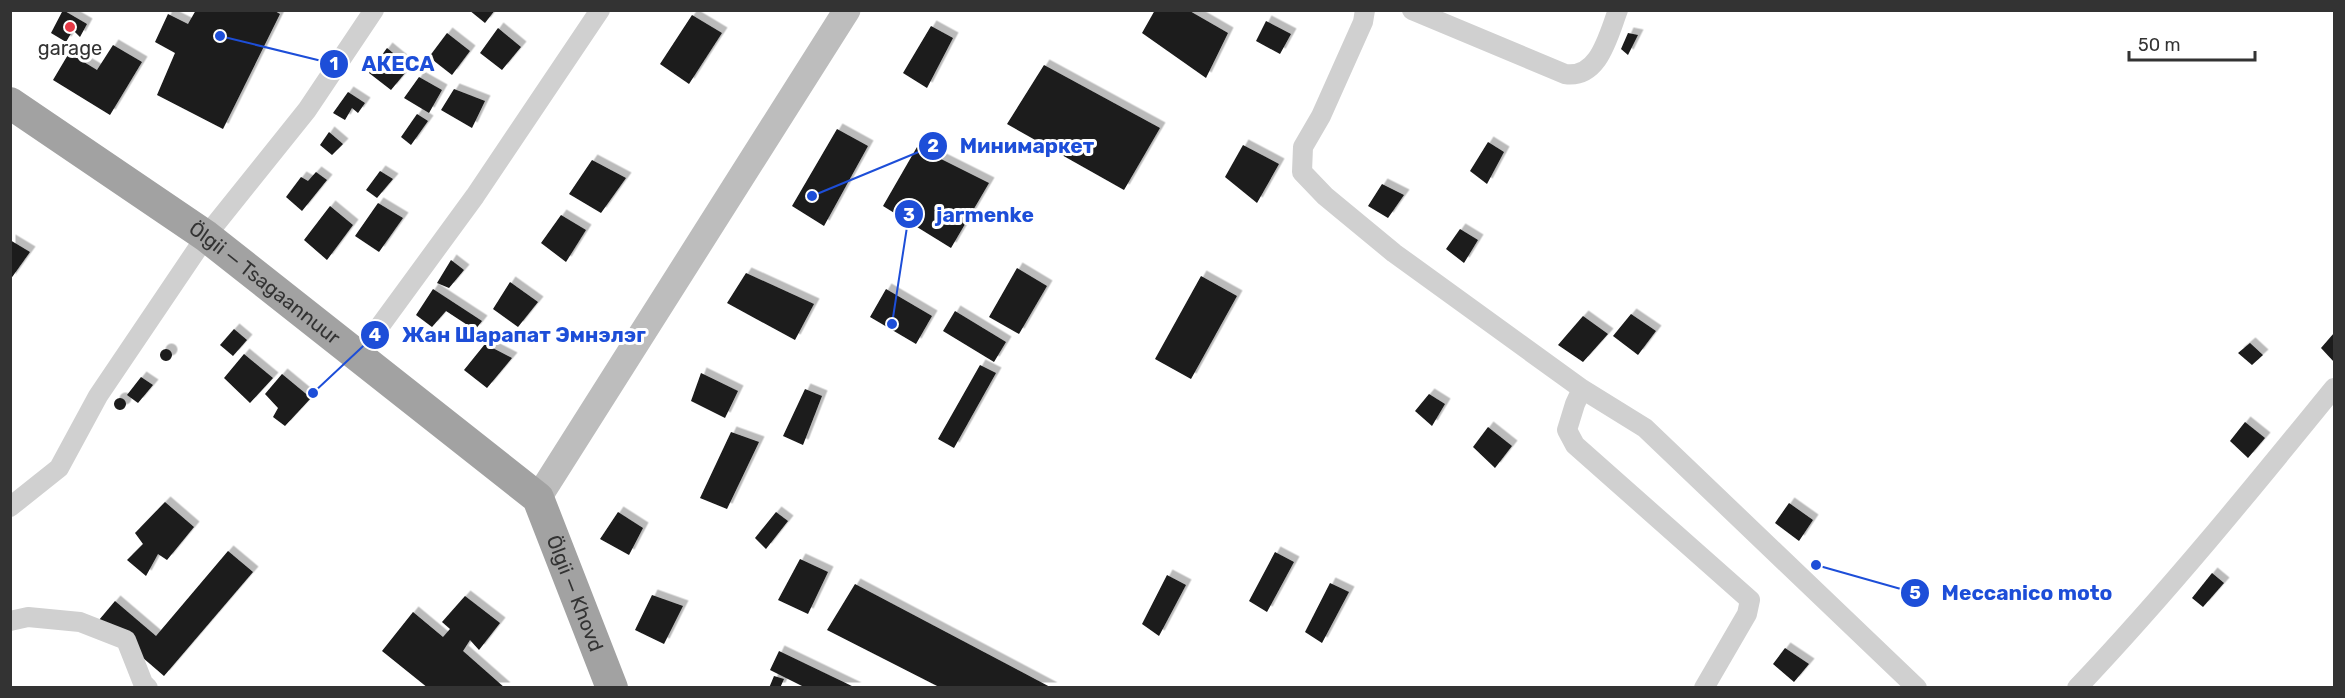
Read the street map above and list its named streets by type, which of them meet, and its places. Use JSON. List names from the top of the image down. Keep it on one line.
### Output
{"streets":{"highway":["Ölgii — Tsagaannuur","Ölgii — Khovd"]},"crossings":[["Ölgii — Tsagaannuur","Ölgii — Khovd"]],"places":["garage","АКЕСА","Минимаркет","jarmenke","Жан Шарапат Эмнэлэг","Meccanico moto"],"scale_bar":"50 m"}
